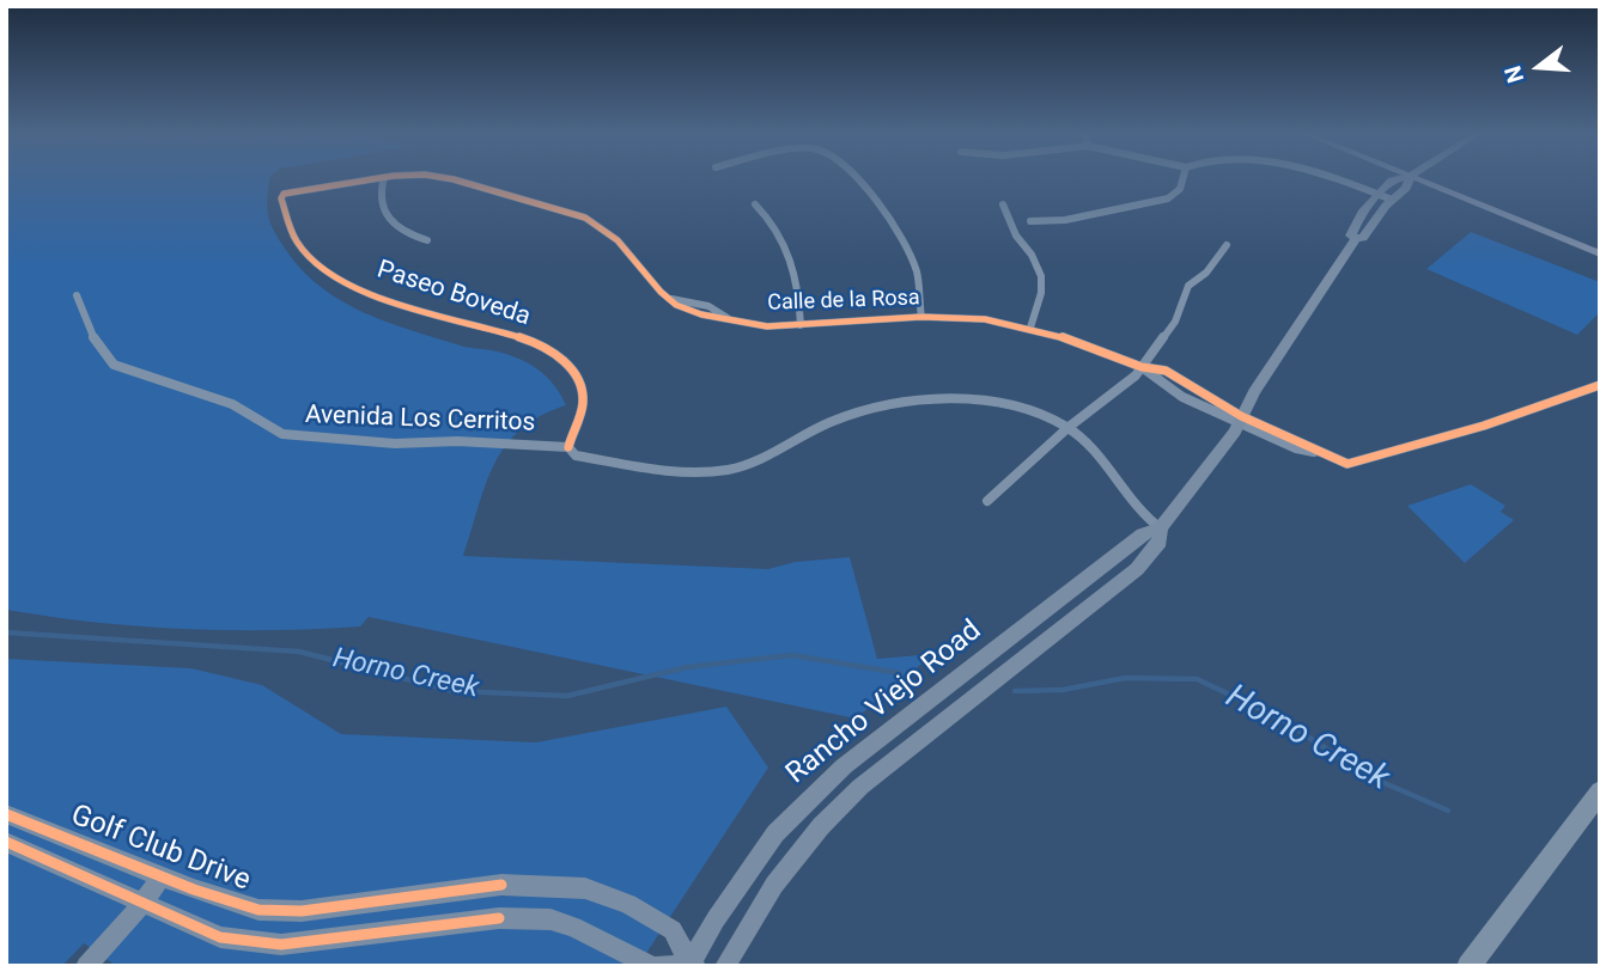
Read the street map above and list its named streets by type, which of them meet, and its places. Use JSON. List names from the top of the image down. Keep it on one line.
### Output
{"streets":{"main road":["Rancho Viejo Road","Golf Club Drive"],"street":["Paseo Boveda","Calle de la Rosa","Avenida Los Cerritos"]},"crossings":[["Paseo Boveda","Avenida Los Cerritos"],["Calle de la Rosa","Rancho Viejo Road"],["Rancho Viejo Road","Golf Club Drive"]],"water":["Horno Creek"],"north":"left"}
